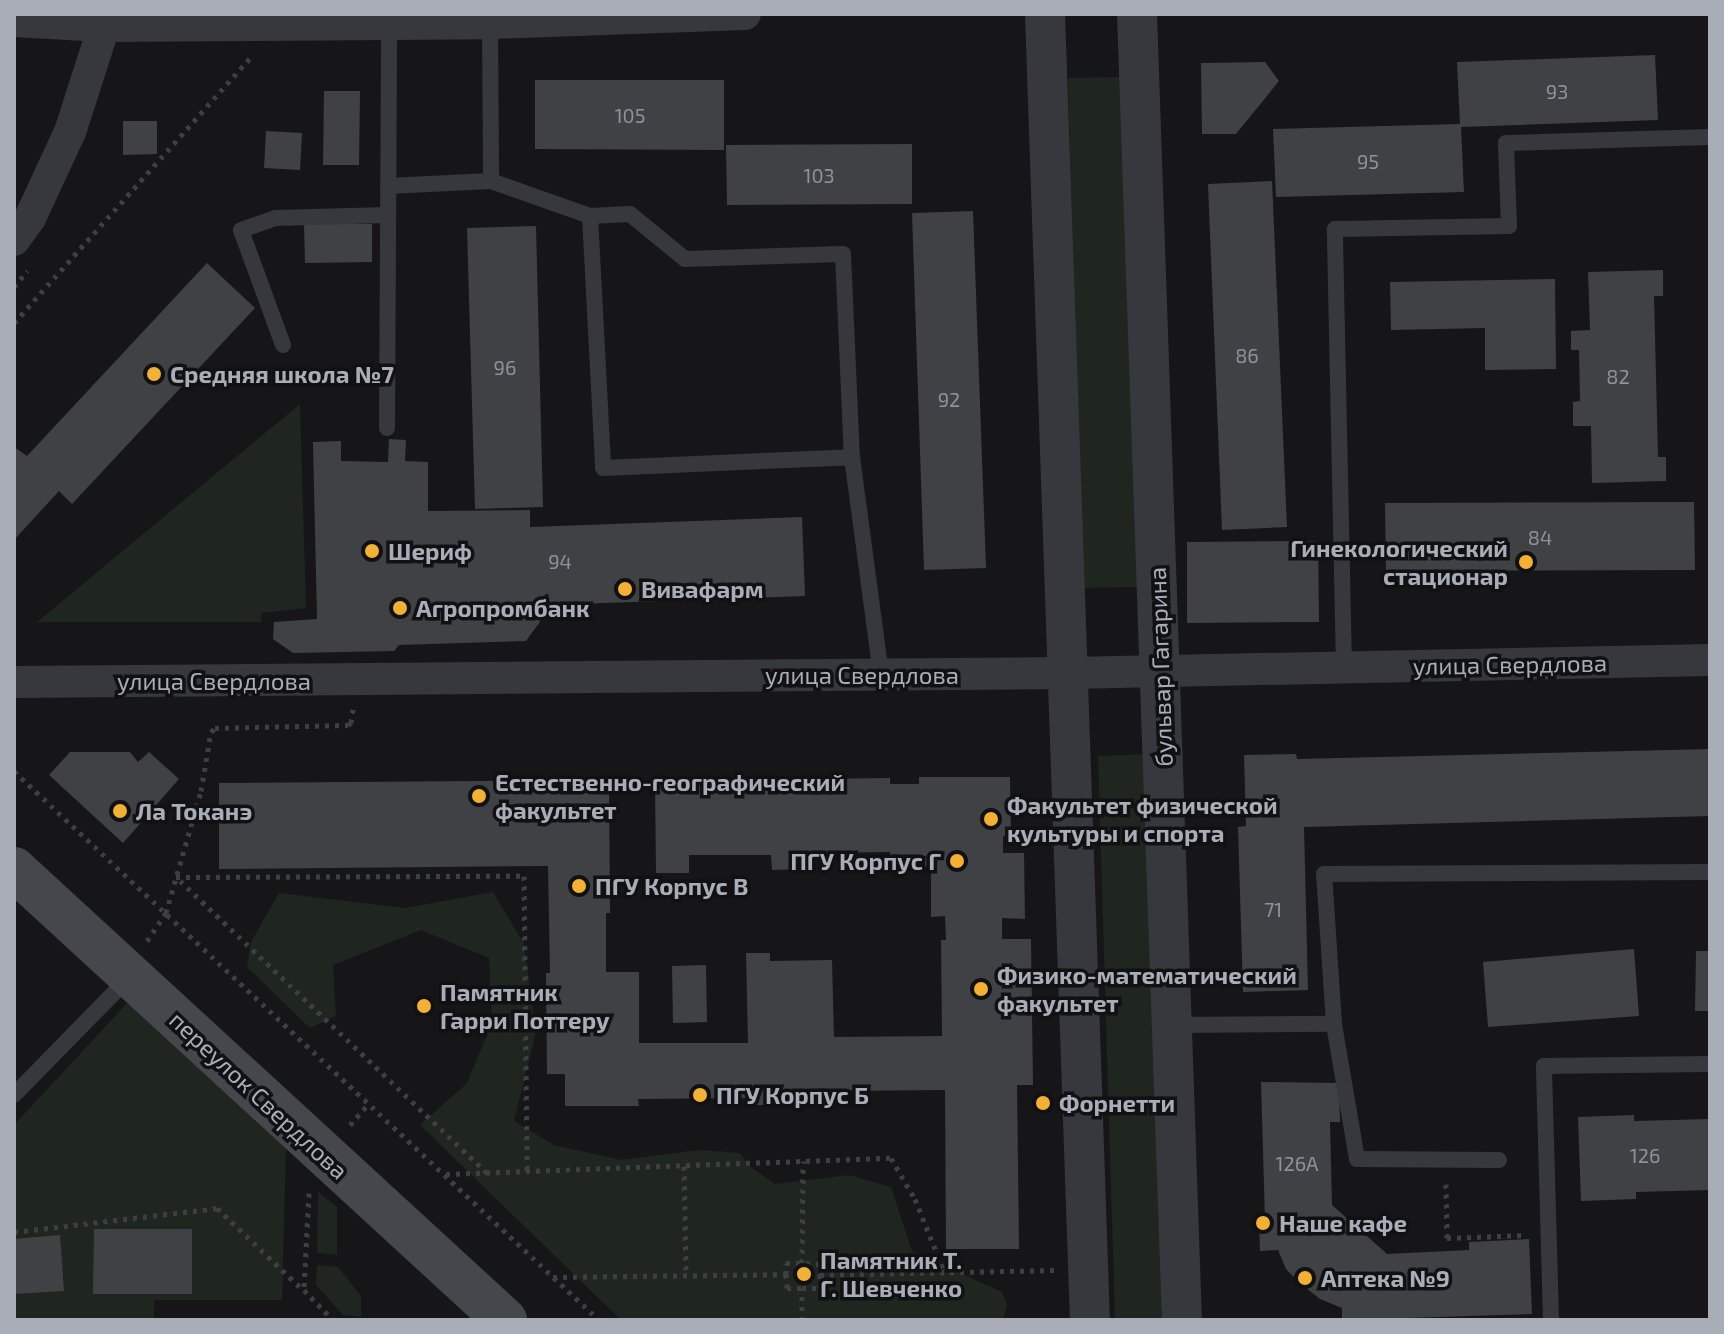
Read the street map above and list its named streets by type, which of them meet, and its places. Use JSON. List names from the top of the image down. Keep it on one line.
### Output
{"streets":{"main road":["переулок Свердлова"],"street":["улица Свердлова","бульвар Гагарина"]},"crossings":[["улица Свердлова","бульвар Гагарина"]],"places":["Средняя школа №7","Шериф","Гинекологический стационар","Вивафарм","Агропромбанк","Естественно-географический факультет","Ла Токанэ","Факультет физической культуры и спорта","ПГУ Корпус Г","ПГУ Корпус В","Физико-математический факультет","Памятник Гарри Поттеру","ПГУ Корпус Б","Форнетти","Наше кафе","Памятник Т. Г. Шевченко","Аптекa №9"],"house_numbers":["93","105","95","103","86","96","82","92","84","94","71","126","126А"]}
